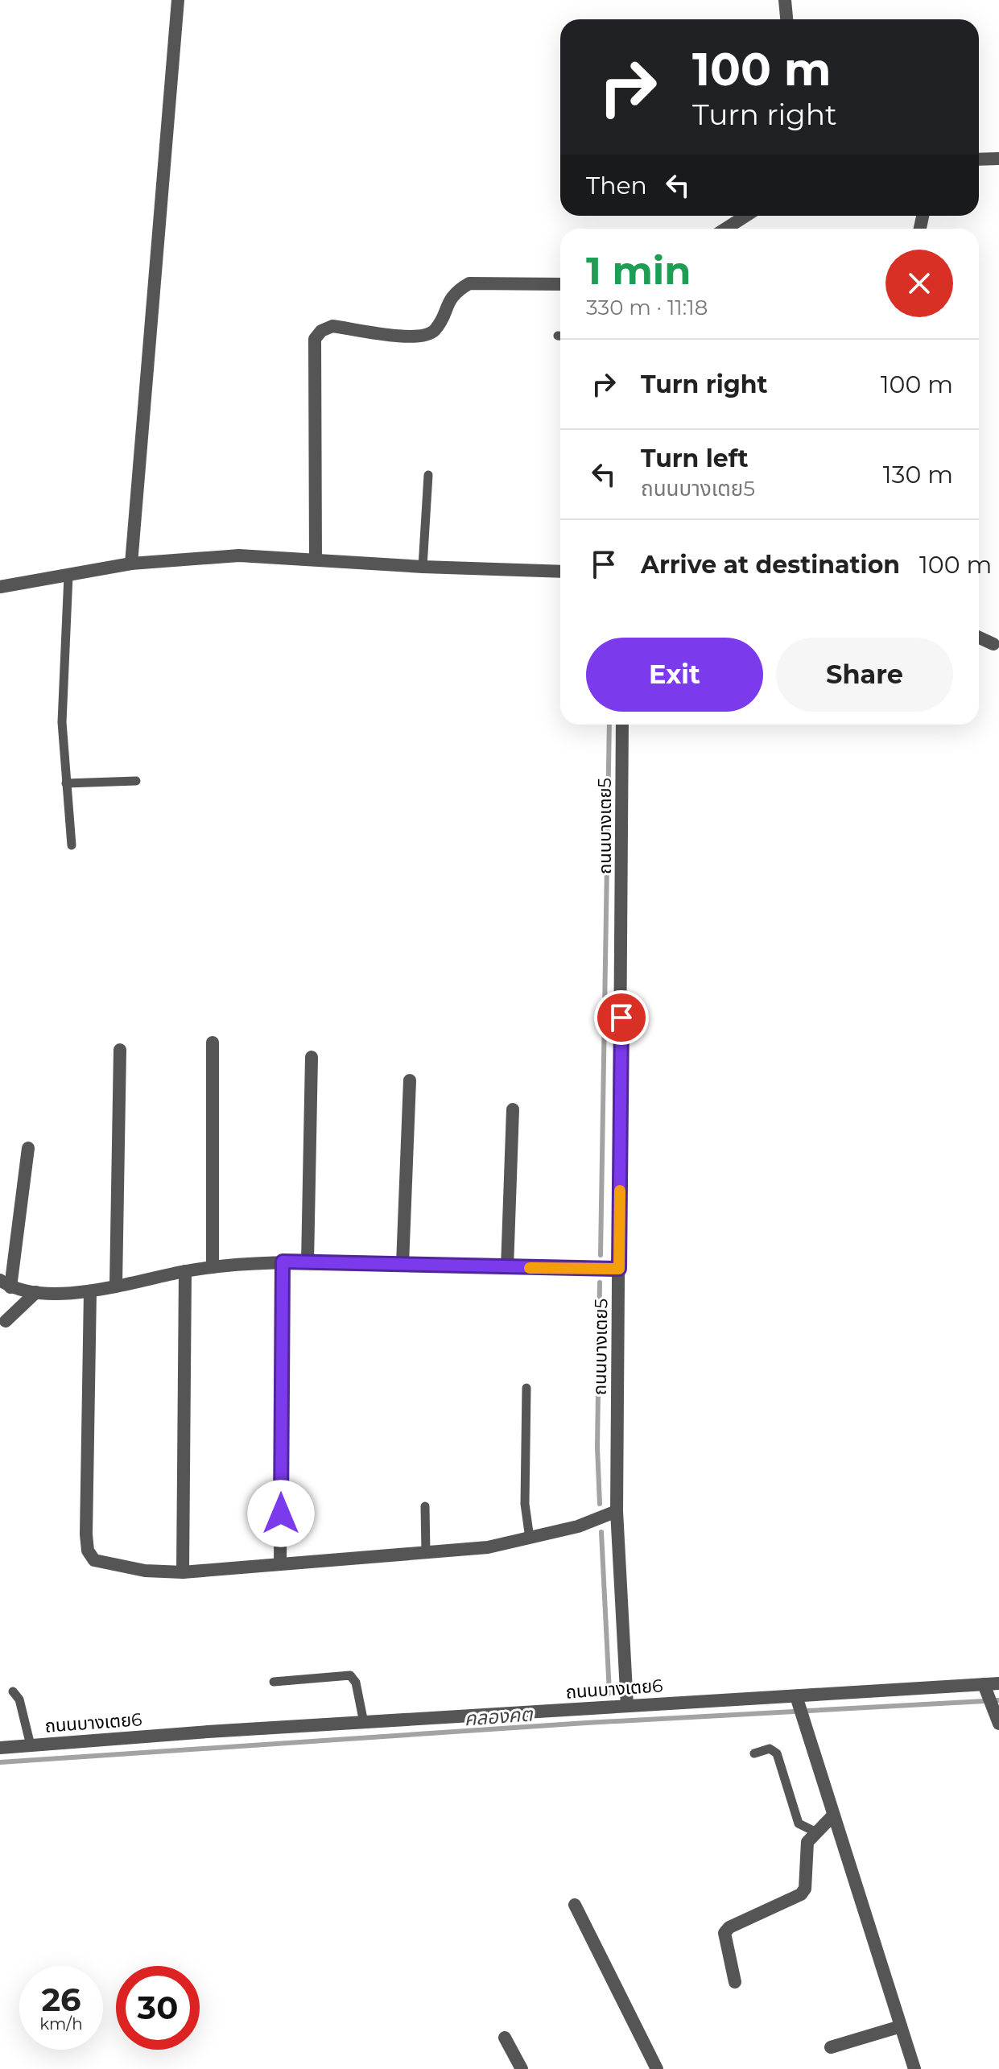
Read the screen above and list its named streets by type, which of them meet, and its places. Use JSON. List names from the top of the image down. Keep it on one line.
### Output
{"streets":{"street":["ถนนบางเตย5","ถนนบางเตย6"]},"crossings":[["ถนนบางเตย5","ถนนบางเตย6"]],"water":["คลองคต"],"page":{"turn":["100 m","Turn right"],"then":"Then","heading":["1 min","330 m · 11:18"],"list":[{"name":"Turn right","value":"100 m"},{"name":"Turn left","note":"ถนนบางเตย5","value":"130 m"},{"name":"Arrive at destination","value":"100 m"}],"buttons":["Exit","Share"],"speed":"26 km/h","limit":"30"}}
